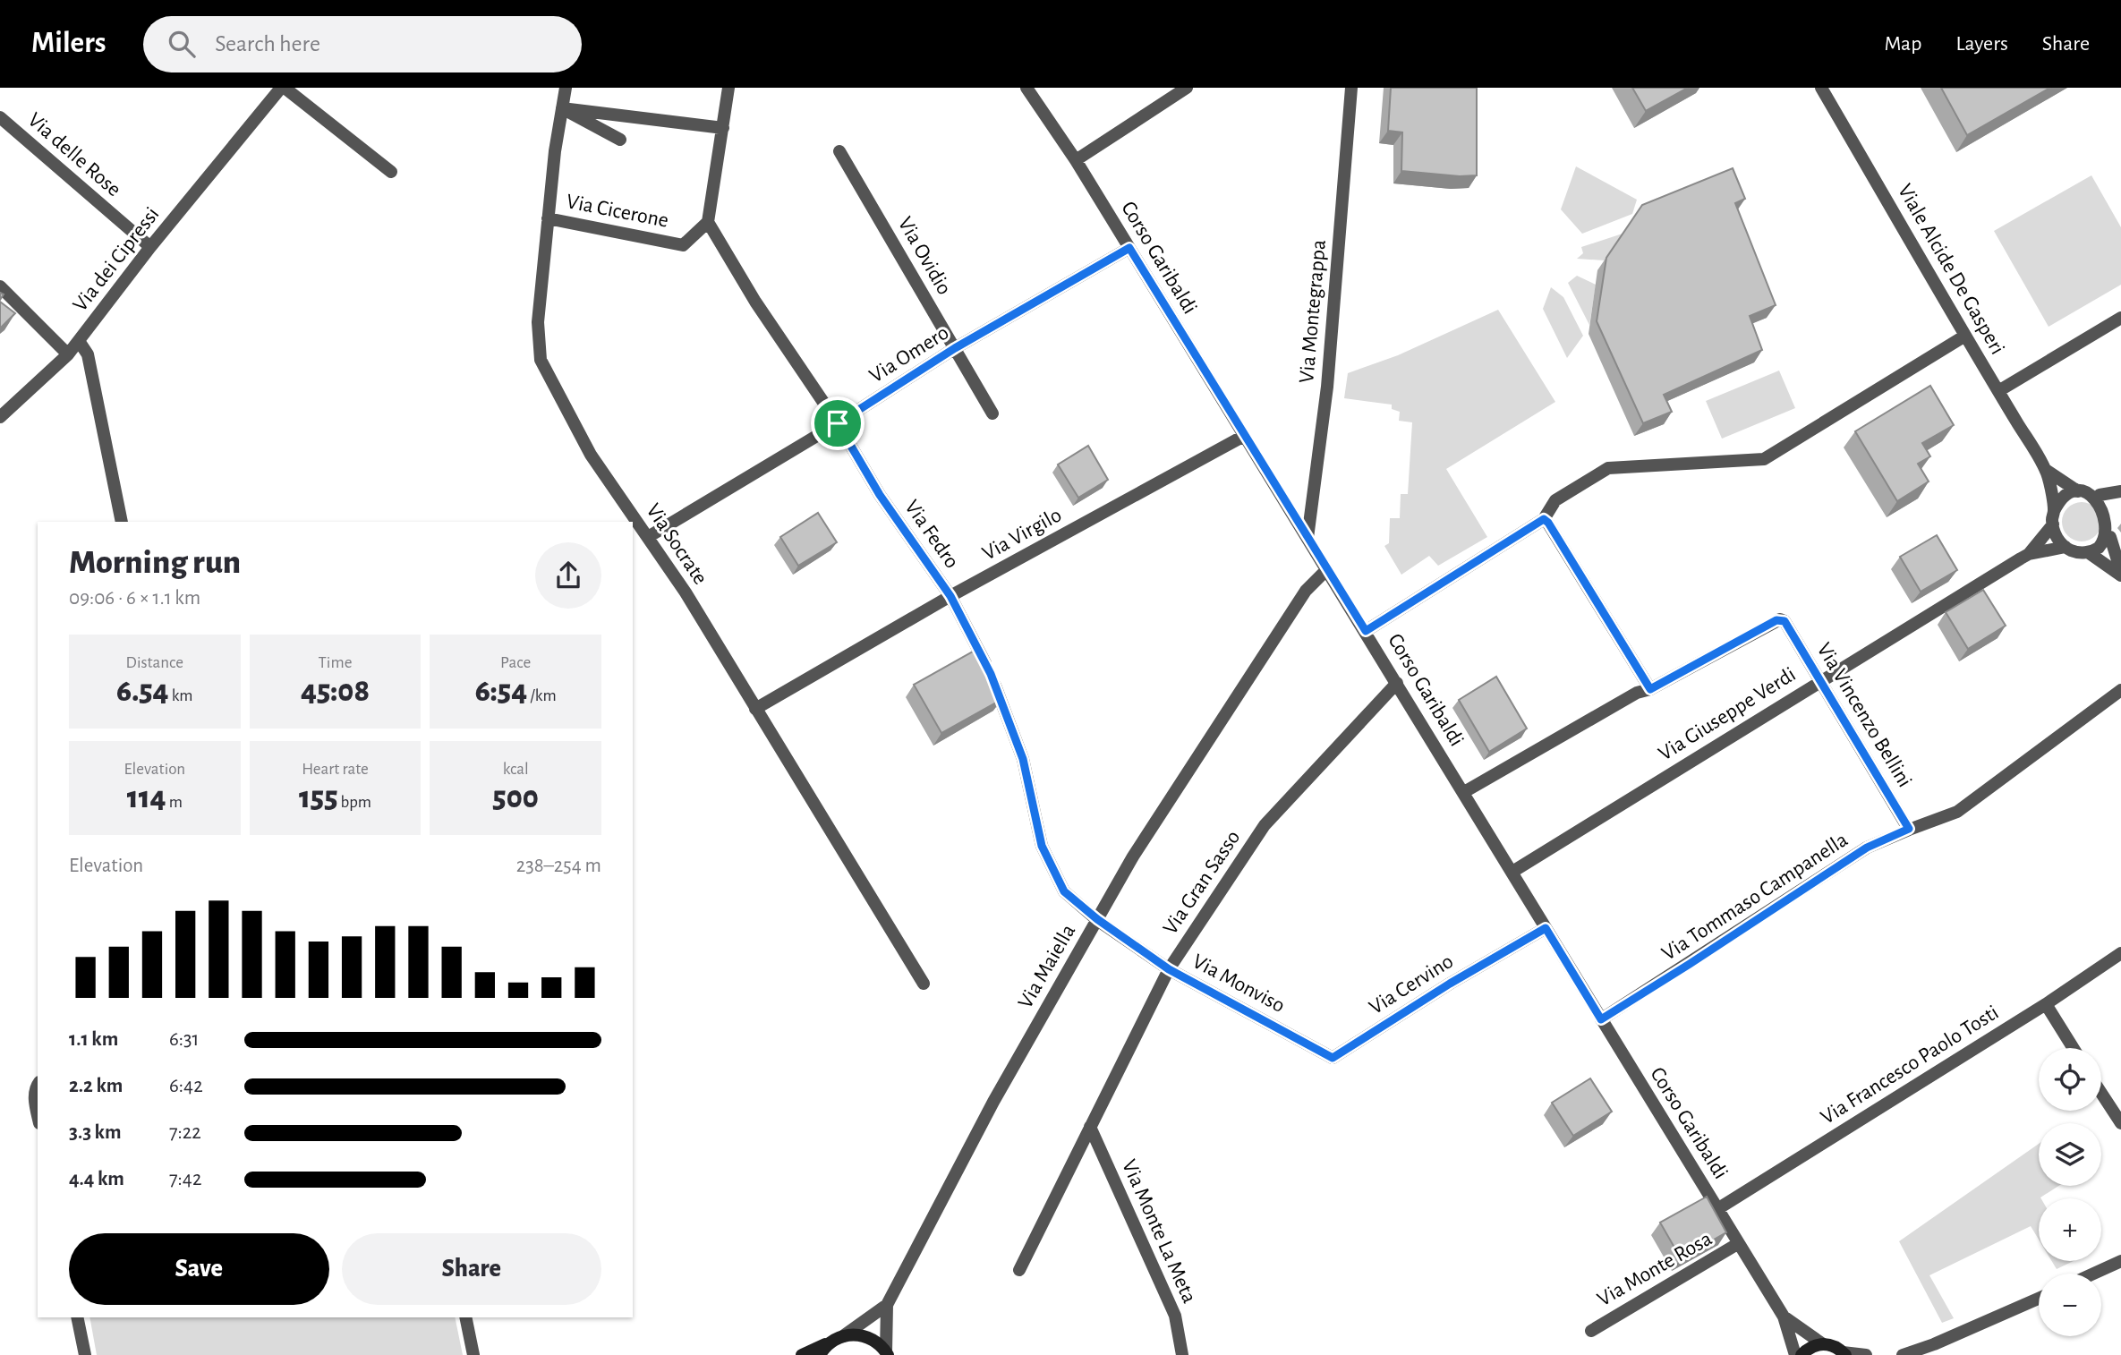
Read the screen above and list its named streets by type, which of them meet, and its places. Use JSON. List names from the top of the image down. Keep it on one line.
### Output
{"streets":{"street":["Via delle Rose","Via Cicerone","Via Ovidio","Corso Garibaldi","Via dei Cipressi","Viale Alcide De Gasperi","Via Montegrappa","Via Omero","Via Fedro","Via Virgilo","Via Socrate","Via Giuseppe Verdi","Via Vincenzo Bellini","Via Gran Sasso","Via Tommaso Campanella","Via Maiella","Via Monviso","Via Cervino","Via Francesco Paolo Tosti","Via Monte La Meta","Via Monte Rosa"]},"crossings":[["Via delle Rose","Via dei Cipressi"],["Via Cicerone","Via Fedro"],["Via Cicerone","Via Socrate"],["Via Ovidio","Via Omero"],["Corso Garibaldi","Via Montegrappa"],["Corso Garibaldi","Via Omero"],["Corso Garibaldi","Via Virgilo"],["Corso Garibaldi","Via Giuseppe Verdi"],["Corso Garibaldi","Via Gran Sasso"],["Corso Garibaldi","Via Tommaso Campanella"],["Corso Garibaldi","Via Maiella"],["Corso Garibaldi","Via Cervino"],["Corso Garibaldi","Via Francesco Paolo Tosti"],["Corso Garibaldi","Via Monte Rosa"],["Viale Alcide De Gasperi","Via Giuseppe Verdi"],["Via Omero","Via Fedro"],["Via Omero","Via Socrate"],["Via Fedro","Via Virgilo"],["Via Fedro","Via Maiella"],["Via Fedro","Via Monviso"],["Via Virgilo","Via Socrate"],["Via Giuseppe Verdi","Via Vincenzo Bellini"],["Via Vincenzo Bellini","Via Tommaso Campanella"],["Via Gran Sasso","Via Monviso"],["Via Gran Sasso","Via Monte La Meta"],["Via Maiella","Via Monviso"],["Via Monviso","Via Cervino"]],"page":{"header":"Milers","search":"Search here","nav":["Map","Layers","Share"],"heading":["Morning run","09:06 · 6 × 1.1 km"],"stats":[["Distance","6.54 km"],["Time","45:08"],["Pace","6:54 /km"],["Elevation","114 m"],["Heart rate","155 bpm"],["kcal","500"]],"chart":["Elevation","238–254 m"],"list":[{"name":"1.1 km","note":"6:31"},{"name":"2.2 km","note":"6:42"},{"name":"3.3 km","note":"7:22"},{"name":"4.4 km","note":"7:42"}],"map_buttons":["+","−"],"buttons":["Save","Share"]}}
